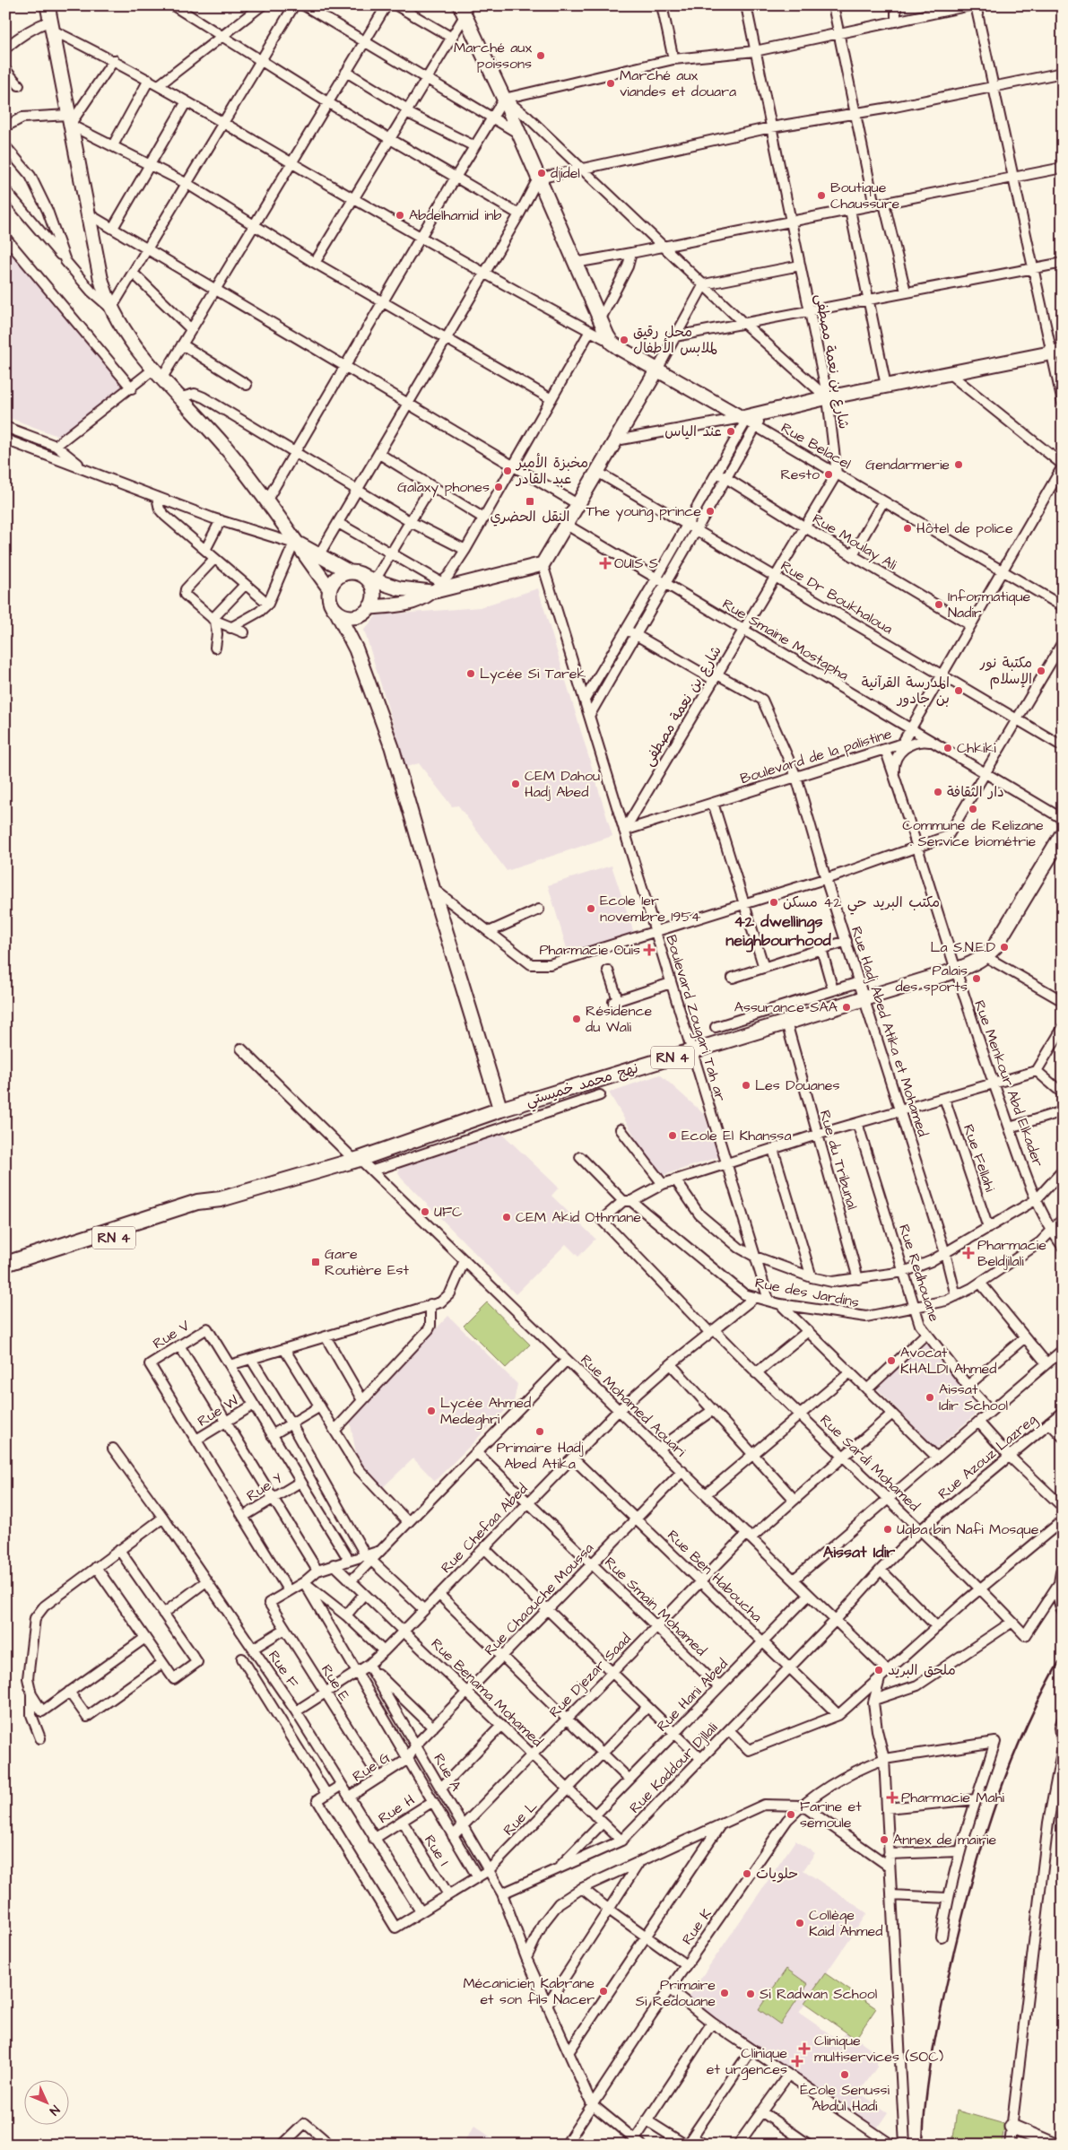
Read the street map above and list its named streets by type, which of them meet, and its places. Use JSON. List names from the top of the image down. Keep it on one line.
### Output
{"streets":{"main road":["RN 4","نهج محمد خميستي"],"street":["شارع بن نعمة مصطفى","Rue Belacel","Rue Moulay Ali","Rue Dr Boukhaloua","Rue Smaine Mostapha","Boulevard de la palistine","Boulevard Zougari Tah ar","Rue Hadj Abed Atika et Mohamed","Rue Menkour Abd Elkader","Rue Fellahi","Rue du Tribunal","Rue Redhouane","Rue des Jardins","Rue V","Rue Mohamed Aouari","Rue W","Rue Azouz Lazreg","Rue Sardi Mohamed","Rue Y","Rue Chefaa Abed","Rue Ben Haboucha","Rue Chaouche Moussa","Rue Smain Mohamed","Rue F","Rue Djezar Saad","Rue E","Rue Benama Mohamed","Rue Hani Abed","Rue G","Rue Kaddour Djllali","Rue A","Rue H","Rue L","Rue I","Rue K"]},"crossings":[["شارع بن نعمة مصطفى","Rue Belacel"],["شارع بن نعمة مصطفى","Rue Moulay Ali"],["شارع بن نعمة مصطفى","Rue Dr Boukhaloua"],["شارع بن نعمة مصطفى","Rue Smaine Mostapha"],["شارع بن نعمة مصطفى","Boulevard de la palistine"],["شارع بن نعمة مصطفى","Boulevard Zougari Tah ar"],["شارع بن نعمة مصطفى","Rue Hadj Abed Atika et Mohamed"],["Rue Belacel","Boulevard de la palistine"],["Rue Moulay Ali","Boulevard de la palistine"],["Rue Dr Boukhaloua","Boulevard de la palistine"],["Rue Smaine Mostapha","Boulevard de la palistine"],["Boulevard de la palistine","Boulevard Zougari Tah ar"],["Boulevard de la palistine","Rue Hadj Abed Atika et Mohamed"],["Boulevard de la palistine","Rue Menkour Abd Elkader"],["Boulevard Zougari Tah ar","نهج محمد خميستي"],["Boulevard Zougari Tah ar","Rue des Jardins"],["Rue Hadj Abed Atika et Mohamed","نهج محمد خميستي"],["Rue Hadj Abed Atika et Mohamed","Rue des Jardins"],["RN 4","نهج محمد خميستي"],["Rue Menkour Abd Elkader","نهج محمد خميستي"],["Rue Menkour Abd Elkader","Rue des Jardins"],["نهج محمد خميستي","Rue du Tribunal"],["نهج محمد خميستي","Rue Mohamed Aouari"],["Rue Redhouane","Rue des Jardins"],["Rue des Jardins","Rue Sardi Mohamed"],["Rue des Jardins","Rue Chefaa Abed"],["Rue V","Rue W"],["Rue Mohamed Aouari","Rue Azouz Lazreg"],["Rue Mohamed Aouari","Rue Chefaa Abed"],["Rue Mohamed Aouari","Rue Chaouche Moussa"],["Rue Mohamed Aouari","Rue Djezar Saad"],["Rue Mohamed Aouari","Rue Hani Abed"],["Rue Mohamed Aouari","Rue Kaddour Djllali"],["Rue Azouz Lazreg","Rue Sardi Mohamed"],["Rue Azouz Lazreg","Rue Kaddour Djllali"],["Rue Sardi Mohamed","Rue Chefaa Abed"],["Rue Sardi Mohamed","Rue Djezar Saad"],["Rue Chefaa Abed","Rue Ben Haboucha"],["Rue Chefaa Abed","Rue Smain Mohamed"],["Rue Chefaa Abed","Rue F"],["Rue Chefaa Abed","Rue E"],["Rue Chefaa Abed","Rue Benama Mohamed"],["Rue Chefaa Abed","Rue A"],["Rue Ben Haboucha","Rue Chaouche Moussa"],["Rue Ben Haboucha","Rue Djezar Saad"],["Rue Ben Haboucha","Rue Hani Abed"],["Rue Ben Haboucha","Rue Kaddour Djllali"],["Rue Chaouche Moussa","Rue Smain Mohamed"],["Rue Chaouche Moussa","Rue Benama Mohamed"],["Rue Chaouche Moussa","Rue G"],["Rue Chaouche Moussa","Rue A"],["Rue Smain Mohamed","Rue Djezar Saad"],["Rue Smain Mohamed","Rue Hani Abed"],["Rue F","Rue G"],["Rue F","Rue H"],["Rue F","Rue L"],["Rue Djezar Saad","Rue Benama Mohamed"],["Rue Djezar Saad","Rue A"],["Rue E","Rue G"],["Rue Benama Mohamed","Rue Hani Abed"],["Rue Benama Mohamed","Rue Kaddour Djllali"],["Rue Benama Mohamed","Rue H"],["Rue Benama Mohamed","Rue L"],["Rue Kaddour Djllali","Rue A"],["Rue A","Rue H"],["Rue A","Rue L"],["Rue A","Rue K"],["Rue H","Rue I"],["Rue L","Rue I"]],"districts":["42 dwellings neighbourhood","Aissat Idir"],"places":{"other":["Marché aux poissons","Marché aux viandes et douara","djidel","Boutique Chaussure","Abdelhamid inb","محل رقيق لملابس الأطفال","عند الياس","Gendarmerie","مخبزة الأمير عبد القادر","Resto","Galaxy phones","The young prince","Hôtel de police","Informatique Nadir","مكتبة نور الإسلام","Lycée Si Tarek","المدرسة القرآنية بن جادور","Chkiki","CEM Dahou Hadj Abed","دار الثقافة","Commune de Relizane . Service biométrie","مكتب البريد حي 42 مسكن","Ecole 1er novembre 1954","La S.N.E.D","Palais des sports","Assurance SAA","Résidence du Wali","Les Douanes","Ecole El Khanssa","UFC","CEM Akid Othmane","Avocat KHALDI Ahmed","Aissat Idir School","Lycée Ahmed Medeghri","Primaire Hadj Abed Atika","Uqba bin Nafi Mosque","ملحق البريد","Farine et semoule","Annex de mairie","حلويات","Collège Kaid Ahmed","Mécanicien Kabrane et son fils Nacer","Primaire Si Redouane","Si Radwan School","École Senussi Abdul Hadi"],"transit":["النقل الحضري","Gare Routière Est"],"health":["OUIS S","Pharmacie Ouis","Pharmacie Beldjilali","Pharmacie Mahi","Clinique multiservices (SOC)","Clinique et urgences"]},"north":"bottom right"}
